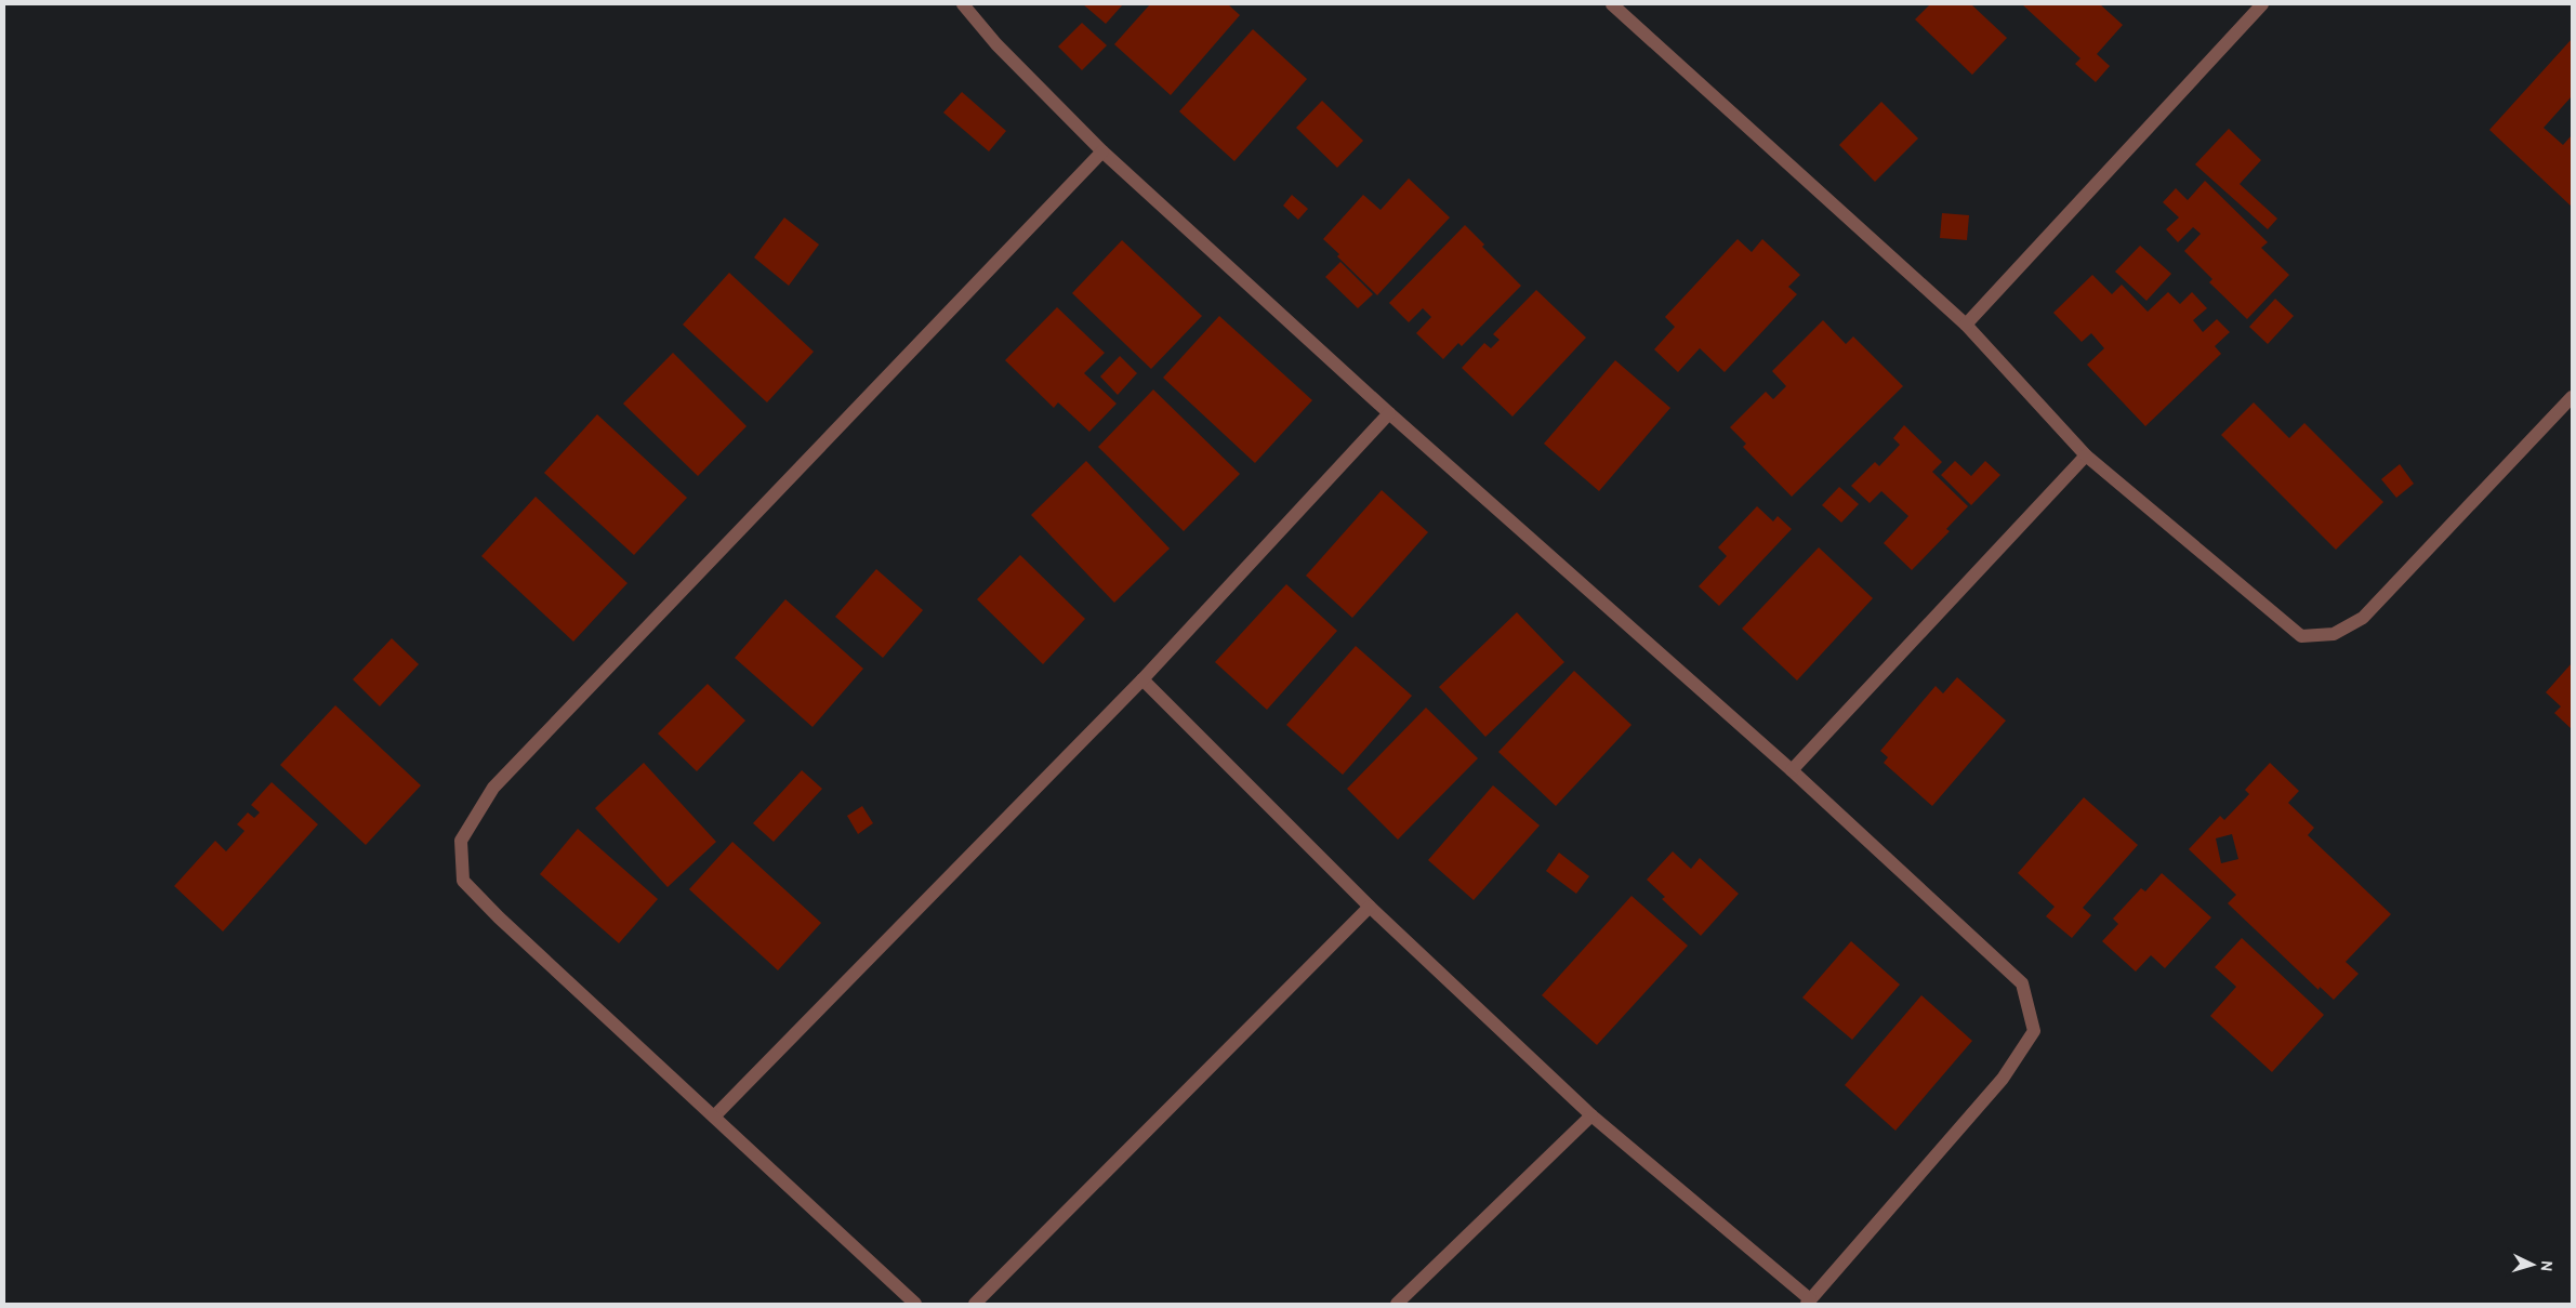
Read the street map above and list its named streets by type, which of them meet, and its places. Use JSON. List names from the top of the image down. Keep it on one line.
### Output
{"north":"right"}
